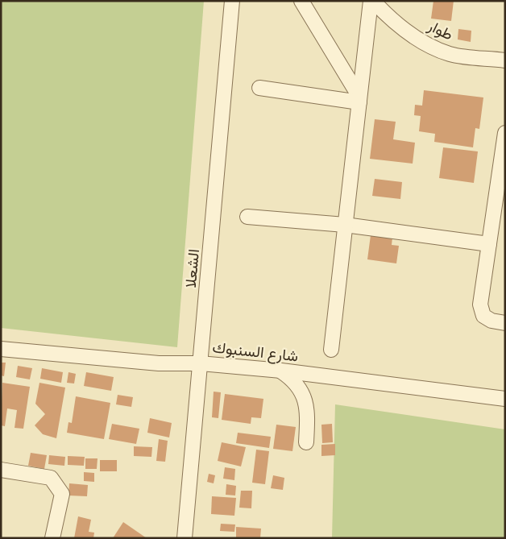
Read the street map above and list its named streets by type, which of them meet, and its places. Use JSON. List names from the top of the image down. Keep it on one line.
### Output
{"streets":{"street":["طوار","الشعلا","شارع السنبوك"]},"crossings":[["الشعلا","شارع السنبوك"]]}
